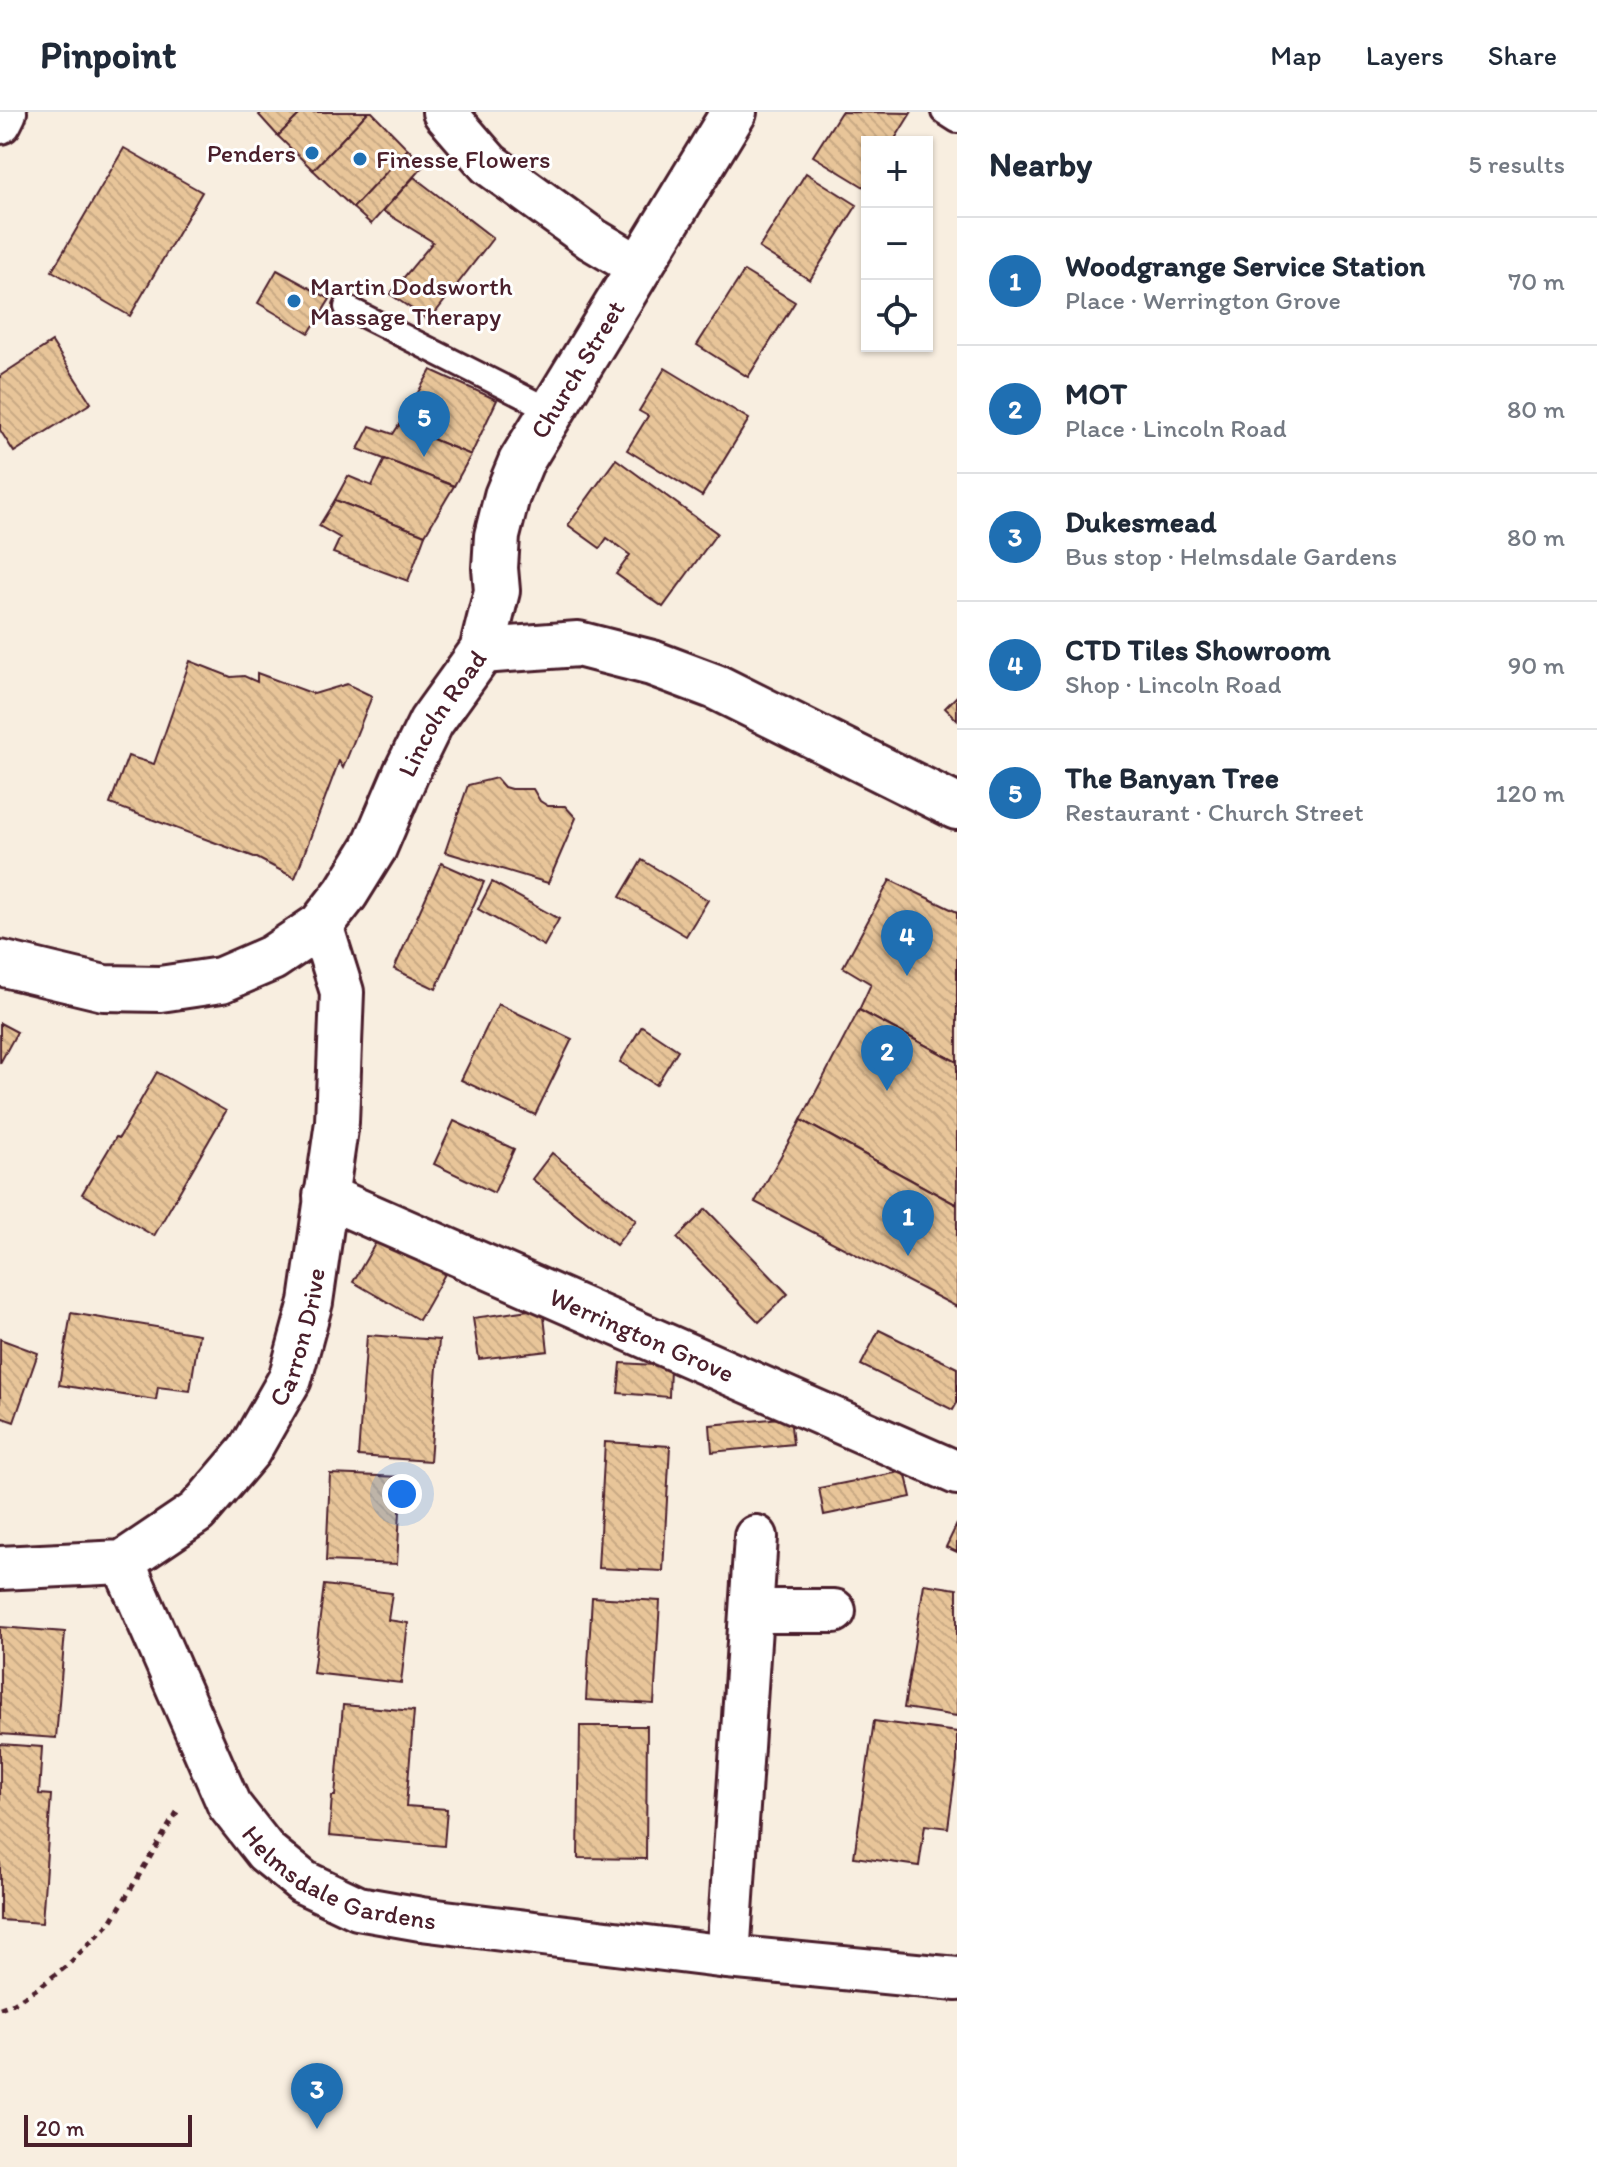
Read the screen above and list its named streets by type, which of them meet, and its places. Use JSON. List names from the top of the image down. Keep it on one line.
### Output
{"streets":{"street":["Church Street","Lincoln Road","Werrington Grove","Carron Drive","Helmsdale Gardens"]},"crossings":[["Church Street","Lincoln Road"],["Lincoln Road","Carron Drive"],["Werrington Grove","Carron Drive"],["Carron Drive","Helmsdale Gardens"]],"places":["Penders","Finesse Flowers","Martin Dodsworth Massage Therapy"],"scale_bar":"20 m","page":{"header":"Pinpoint","nav":["Map","Layers","Share"],"heading":["Nearby","5 results"],"map_buttons":["+","−"],"list":[{"mark":"1","name":"Woodgrange Service Station","note":"Place · Werrington Grove","value":"70 m"},{"mark":"2","name":"MOT","note":"Place · Lincoln Road","value":"80 m"},{"mark":"3","name":"Dukesmead","note":"Bus stop · Helmsdale Gardens","value":"80 m"},{"mark":"4","name":"CTD Tiles Showroom","note":"Shop · Lincoln Road","value":"90 m"},{"mark":"5","name":"The Banyan Tree","note":"Restaurant · Church Street","value":"120 m"}],"pins":["5","4","2","1","3"],"scale":"20 m"}}
